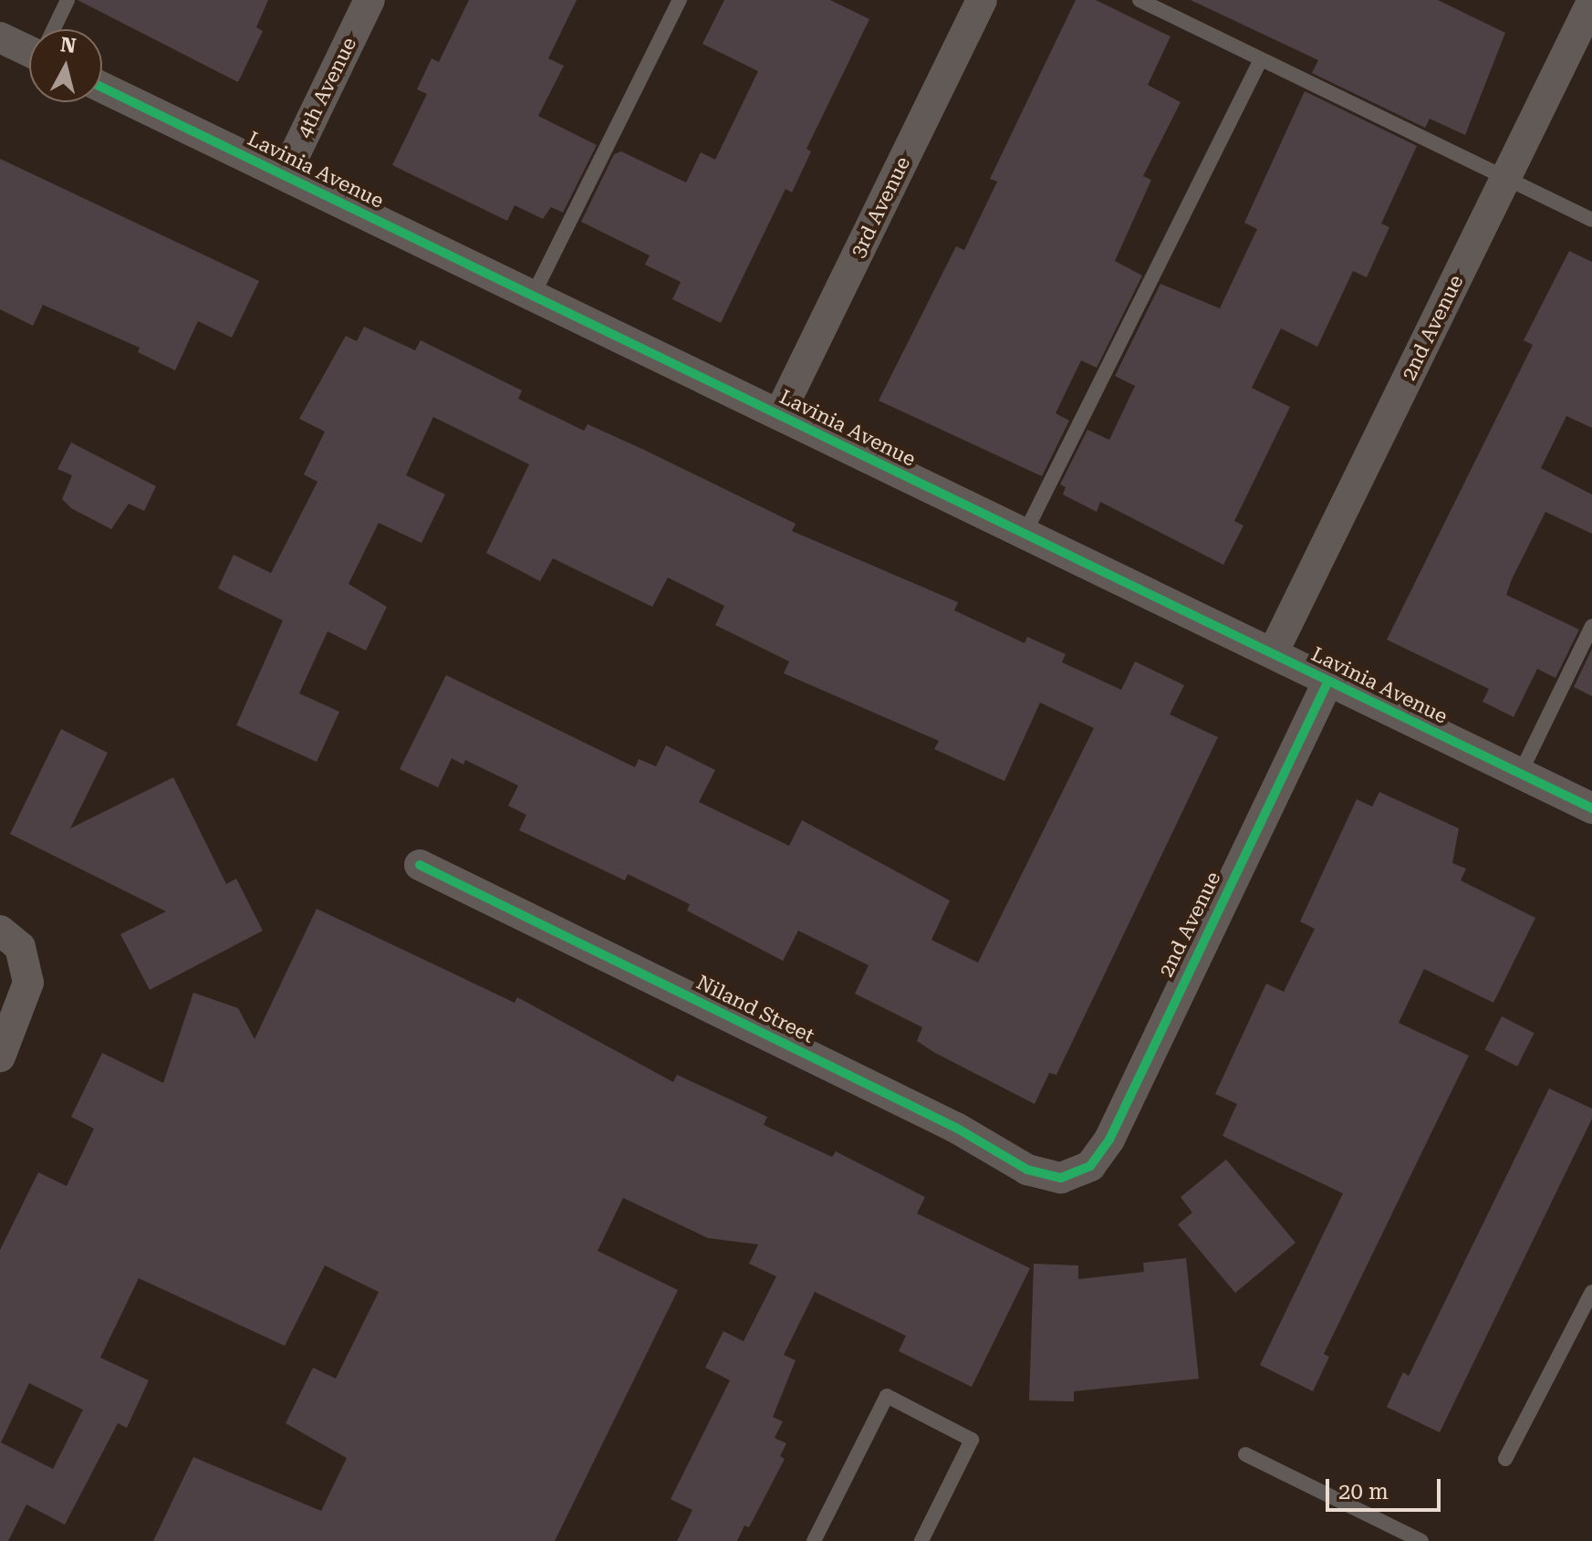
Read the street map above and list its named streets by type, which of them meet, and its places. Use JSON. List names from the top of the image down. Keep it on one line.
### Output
{"streets":{"street":["4th Avenue","Lavinia Avenue","3rd Avenue","2nd Avenue","Niland Street"]},"crossings":[["4th Avenue","Lavinia Avenue"],["Lavinia Avenue","3rd Avenue"],["Lavinia Avenue","2nd Avenue"],["2nd Avenue","Niland Street"]],"scale_bar":"20 m","north":"top"}
